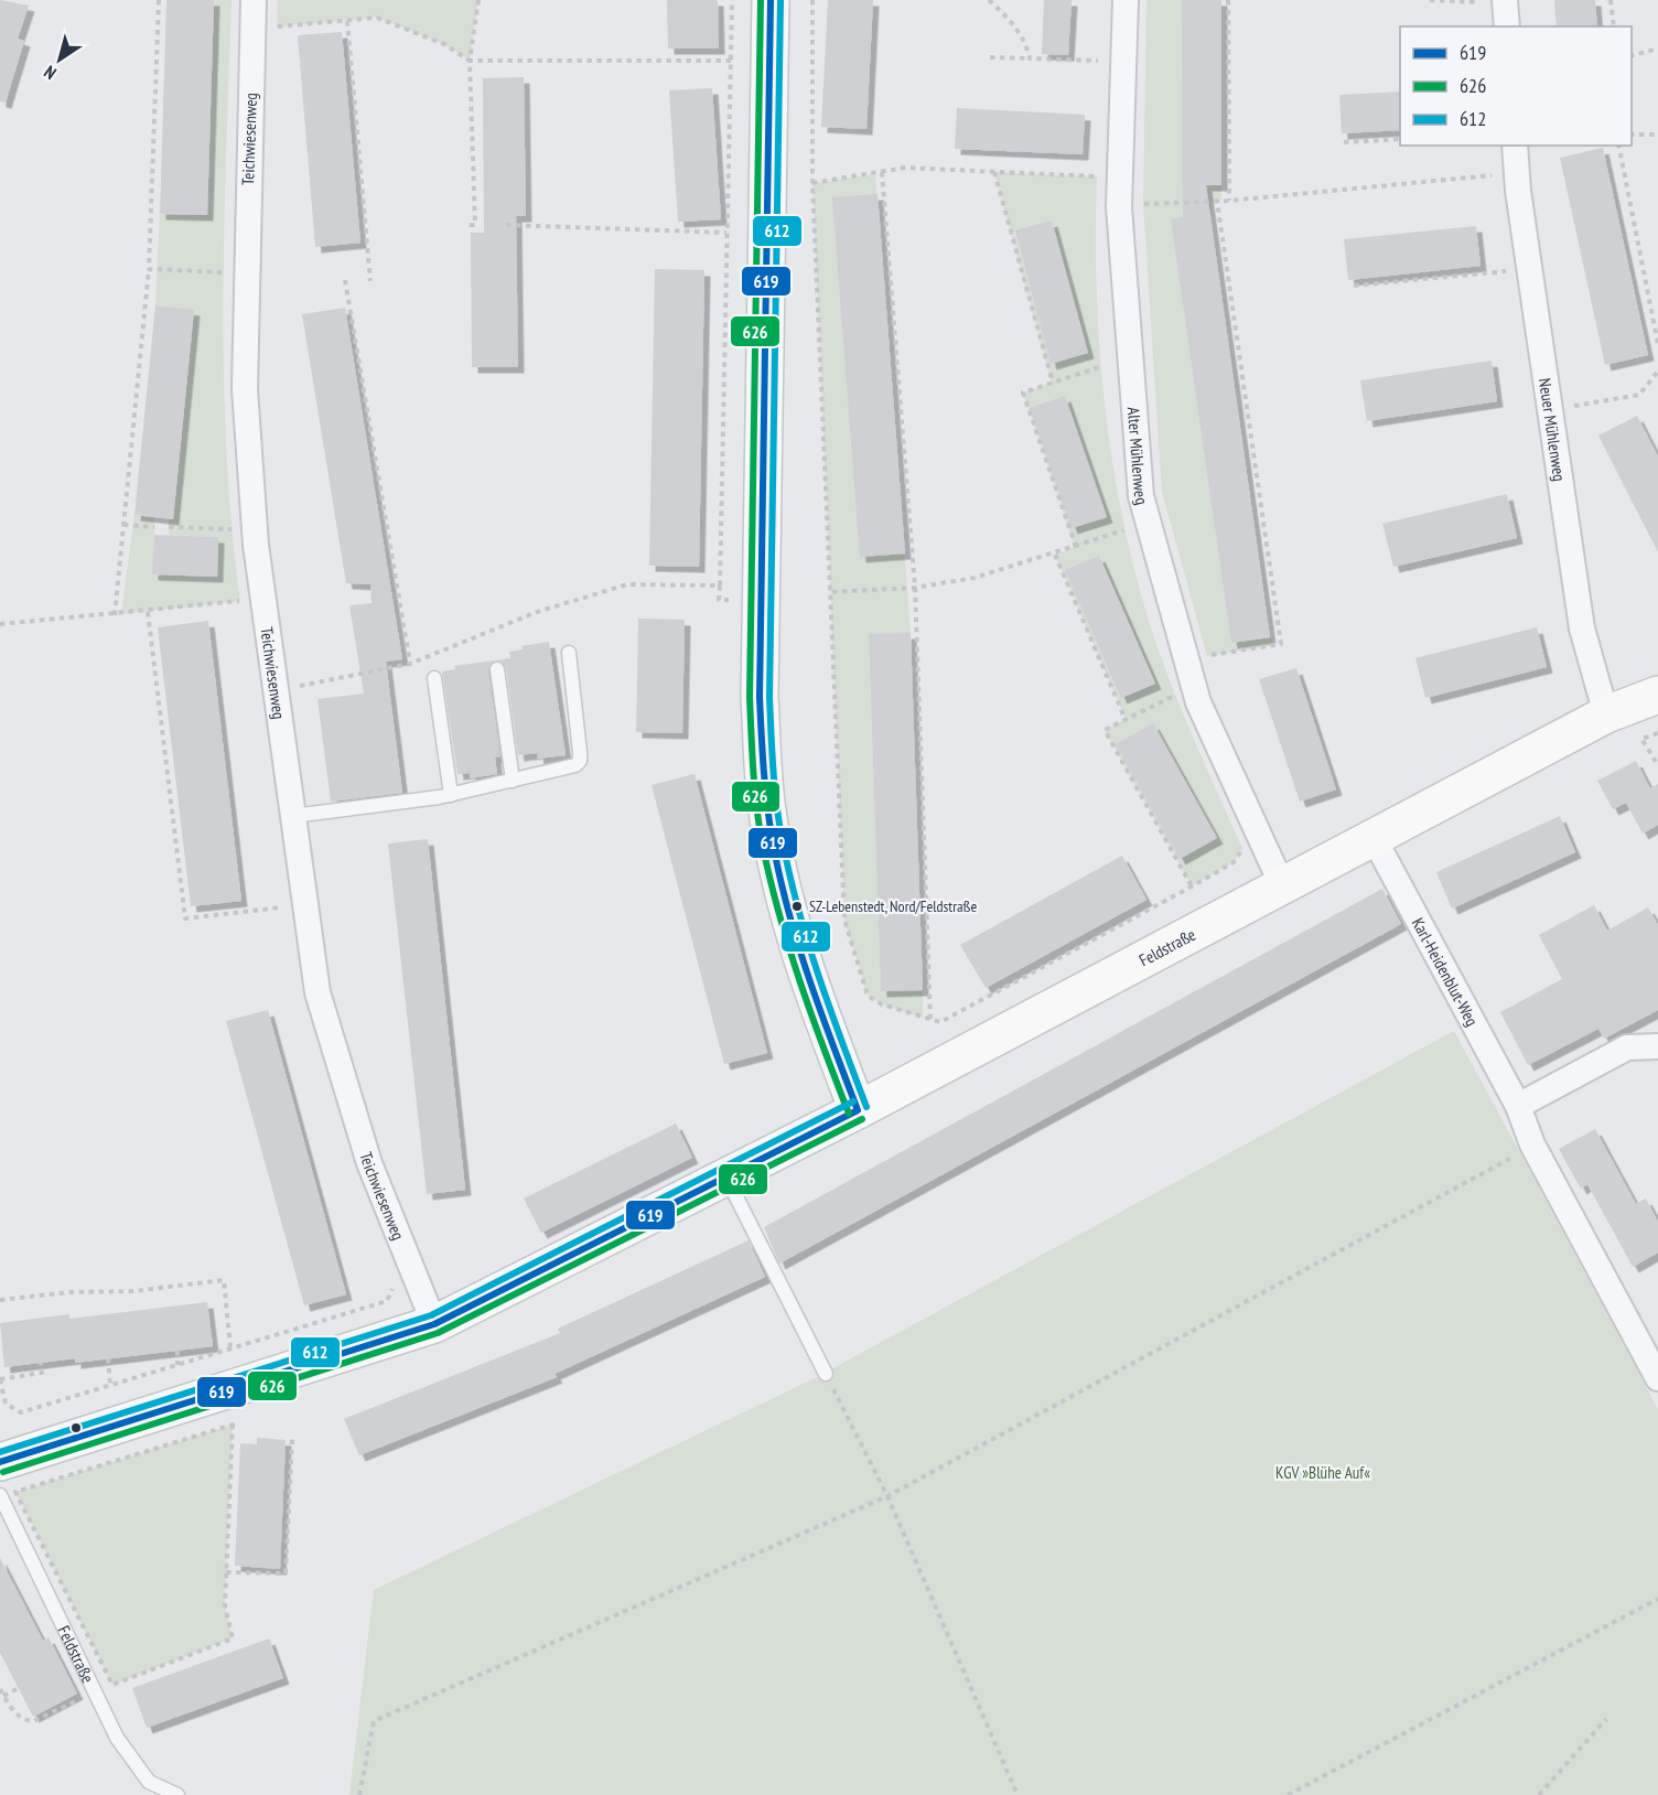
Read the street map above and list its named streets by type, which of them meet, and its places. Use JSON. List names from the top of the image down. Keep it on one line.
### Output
{"streets":{"street":["Teichwiesenweg","Neuer Mühlenweg","Alter Mühlenweg","Feldstraße","Karl-Heidenblut-Weg"]},"crossings":[["Teichwiesenweg","Feldstraße"],["Neuer Mühlenweg","Feldstraße"],["Alter Mühlenweg","Feldstraße"],["Feldstraße","Karl-Heidenblut-Weg"]],"parks":["KGV »Blühe Auf«"],"places":["SZ-Lebenstedt, Nord/Feldstraße"],"lines":["transit line 619","transit line 626","transit line 612"],"legend":["619","626","612"],"north":"bottom left"}
